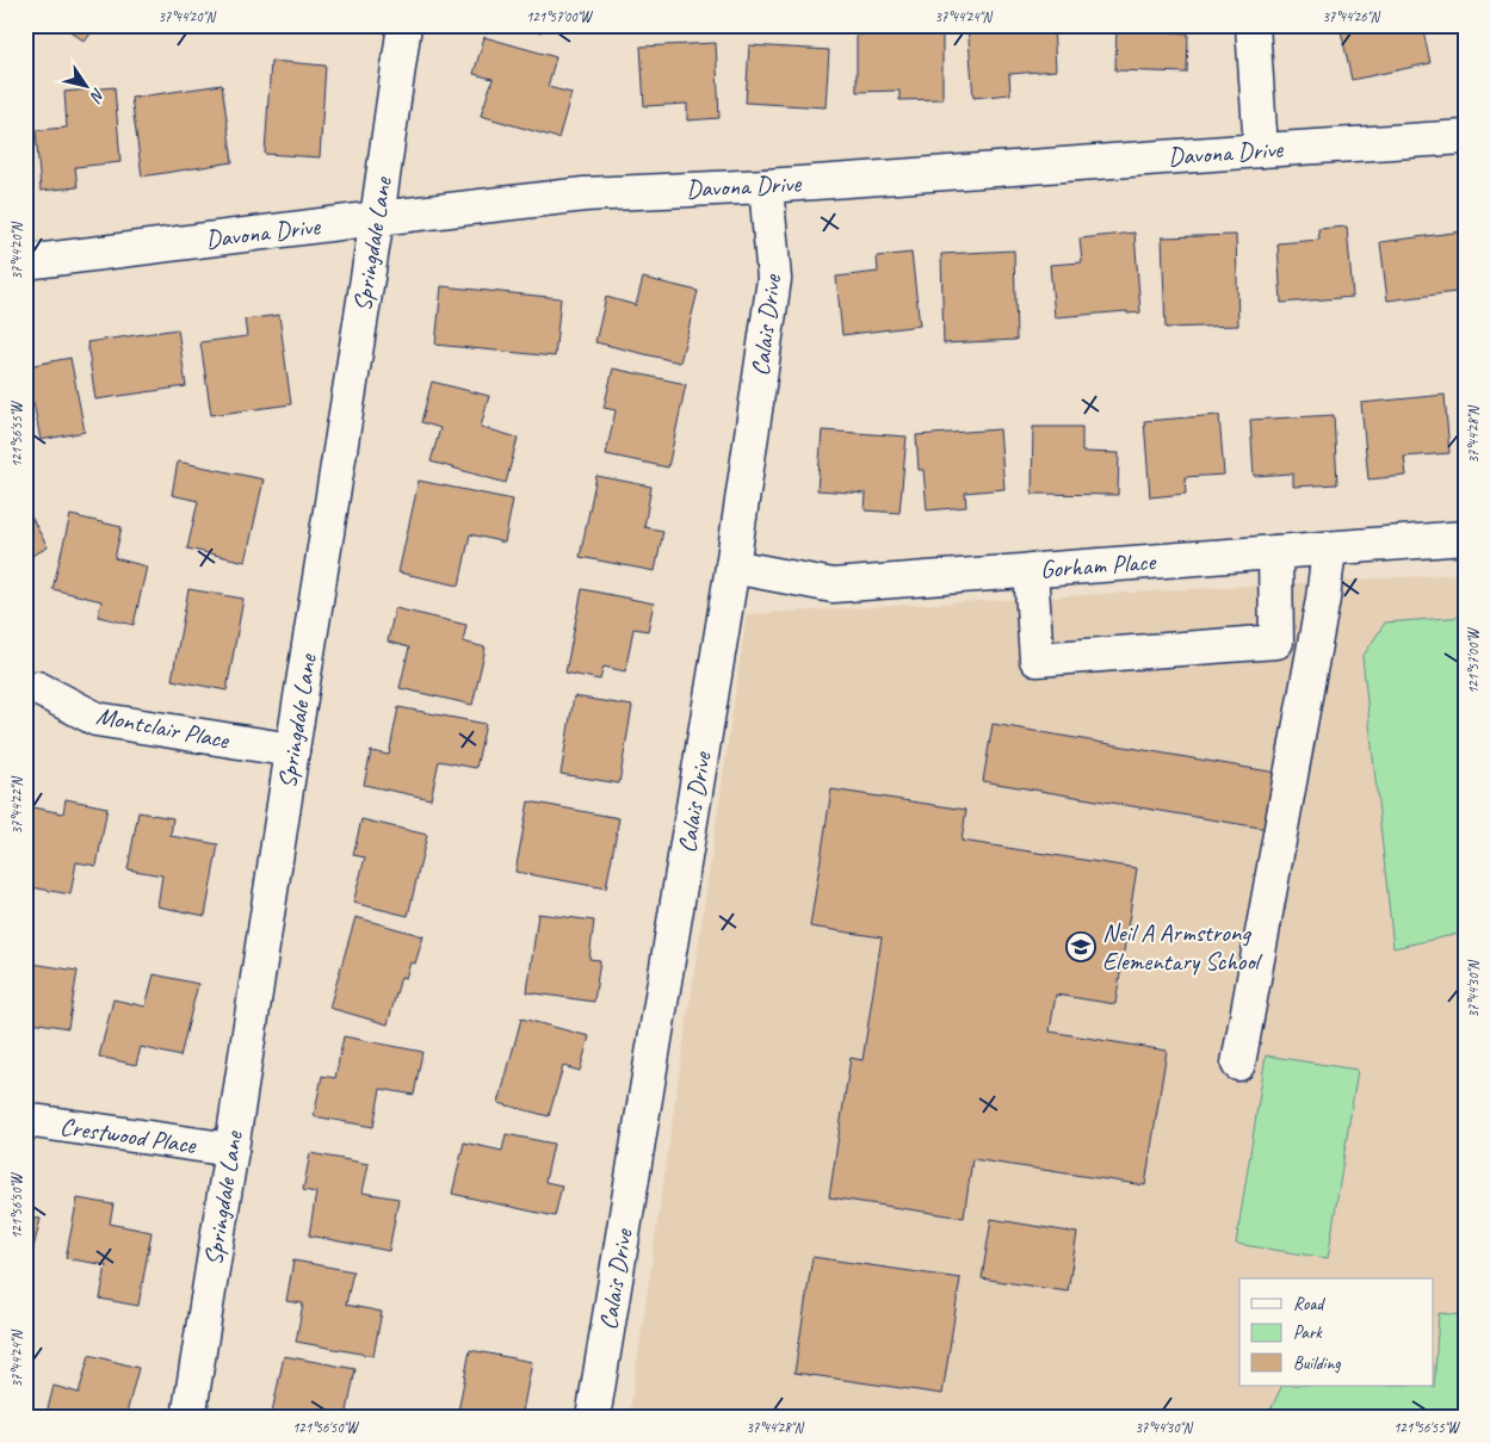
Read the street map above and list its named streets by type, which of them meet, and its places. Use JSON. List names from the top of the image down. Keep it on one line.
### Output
{"streets":{"street":["Davona Drive","Springdale Lane","Calais Drive","Gorham Place","Montclair Place","Crestwood Place"]},"crossings":[["Davona Drive","Springdale Lane"],["Davona Drive","Calais Drive"],["Springdale Lane","Montclair Place"],["Springdale Lane","Crestwood Place"],["Calais Drive","Gorham Place"]],"places":{"school or university":["Neil A Armstrong Elementary School"]},"legend":["Road","Park","Building"],"north":"bottom right","coordinates":["37°44'20\"N","121°57'00\"W","37°44'24\"N","37°44'26\"N","37°44'28\"N","121°56'55\"W","37°44'22\"N","37°44'30\"N","121°56'50\"W"]}
